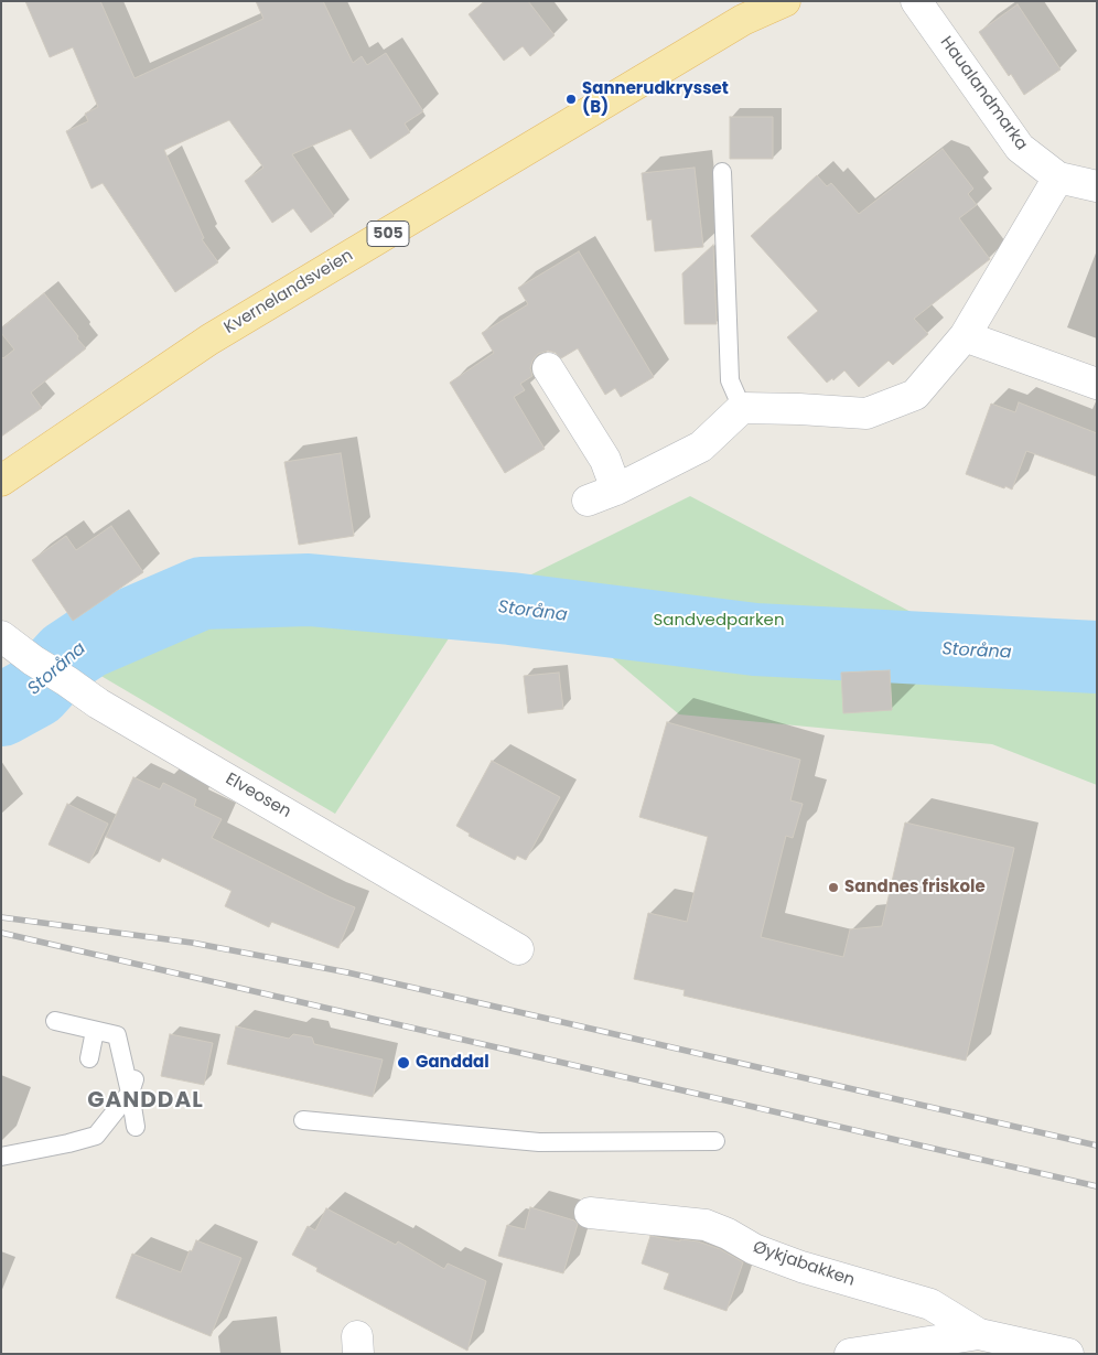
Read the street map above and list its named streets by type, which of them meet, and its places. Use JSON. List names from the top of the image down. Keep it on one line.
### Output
{"streets":{"main road":["505","Kvernelandsveien"],"street":["Haualandmarka","Elveosen","Øykjabakken"]},"districts":["GANDDAL"],"water":["Storåna"],"parks":["Sandvedparken"],"places":["Sannerudkrysset (B)","Sandnes friskole","Ganddal"]}
